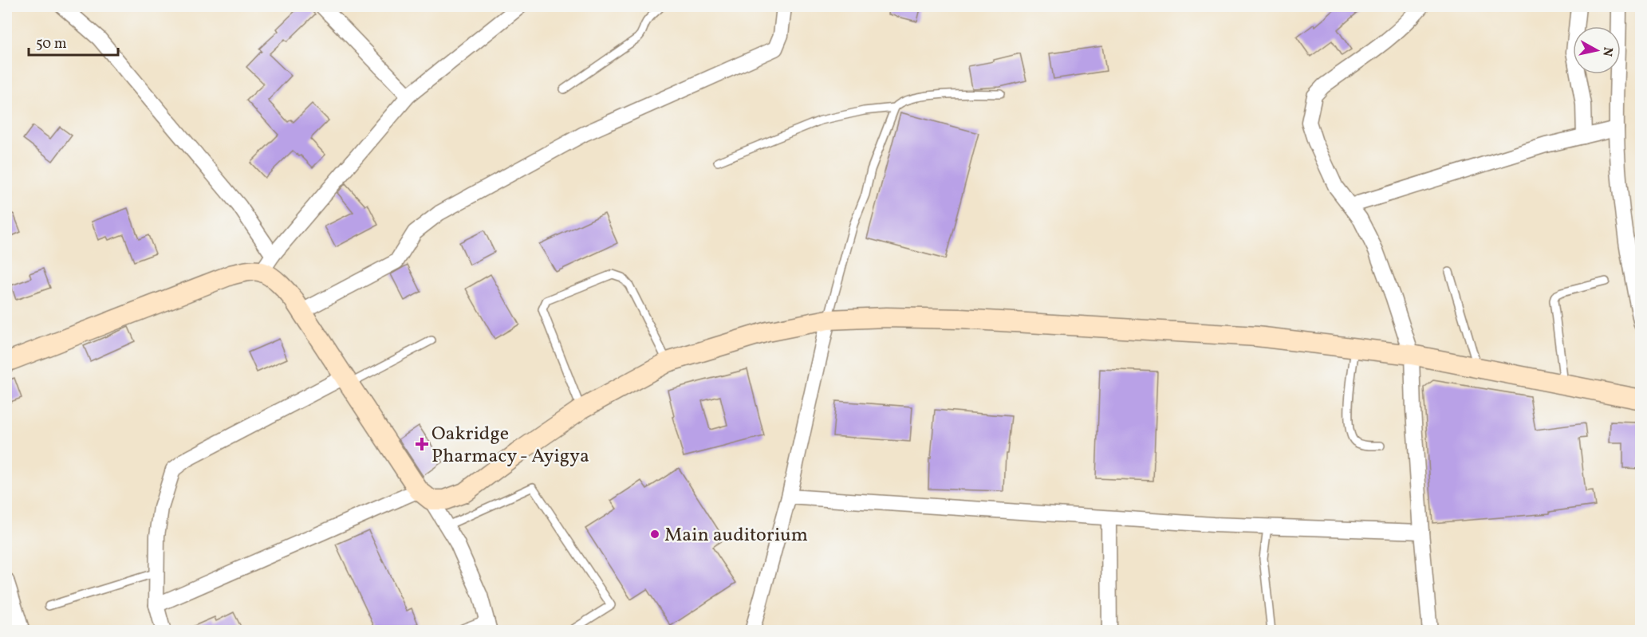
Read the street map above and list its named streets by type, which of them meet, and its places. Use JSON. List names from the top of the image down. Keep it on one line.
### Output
{"places":{"health":["Oakridge Pharmacy - Ayigya"],"other":["Main auditorium"]},"scale_bar":"50 m","north":"right"}
